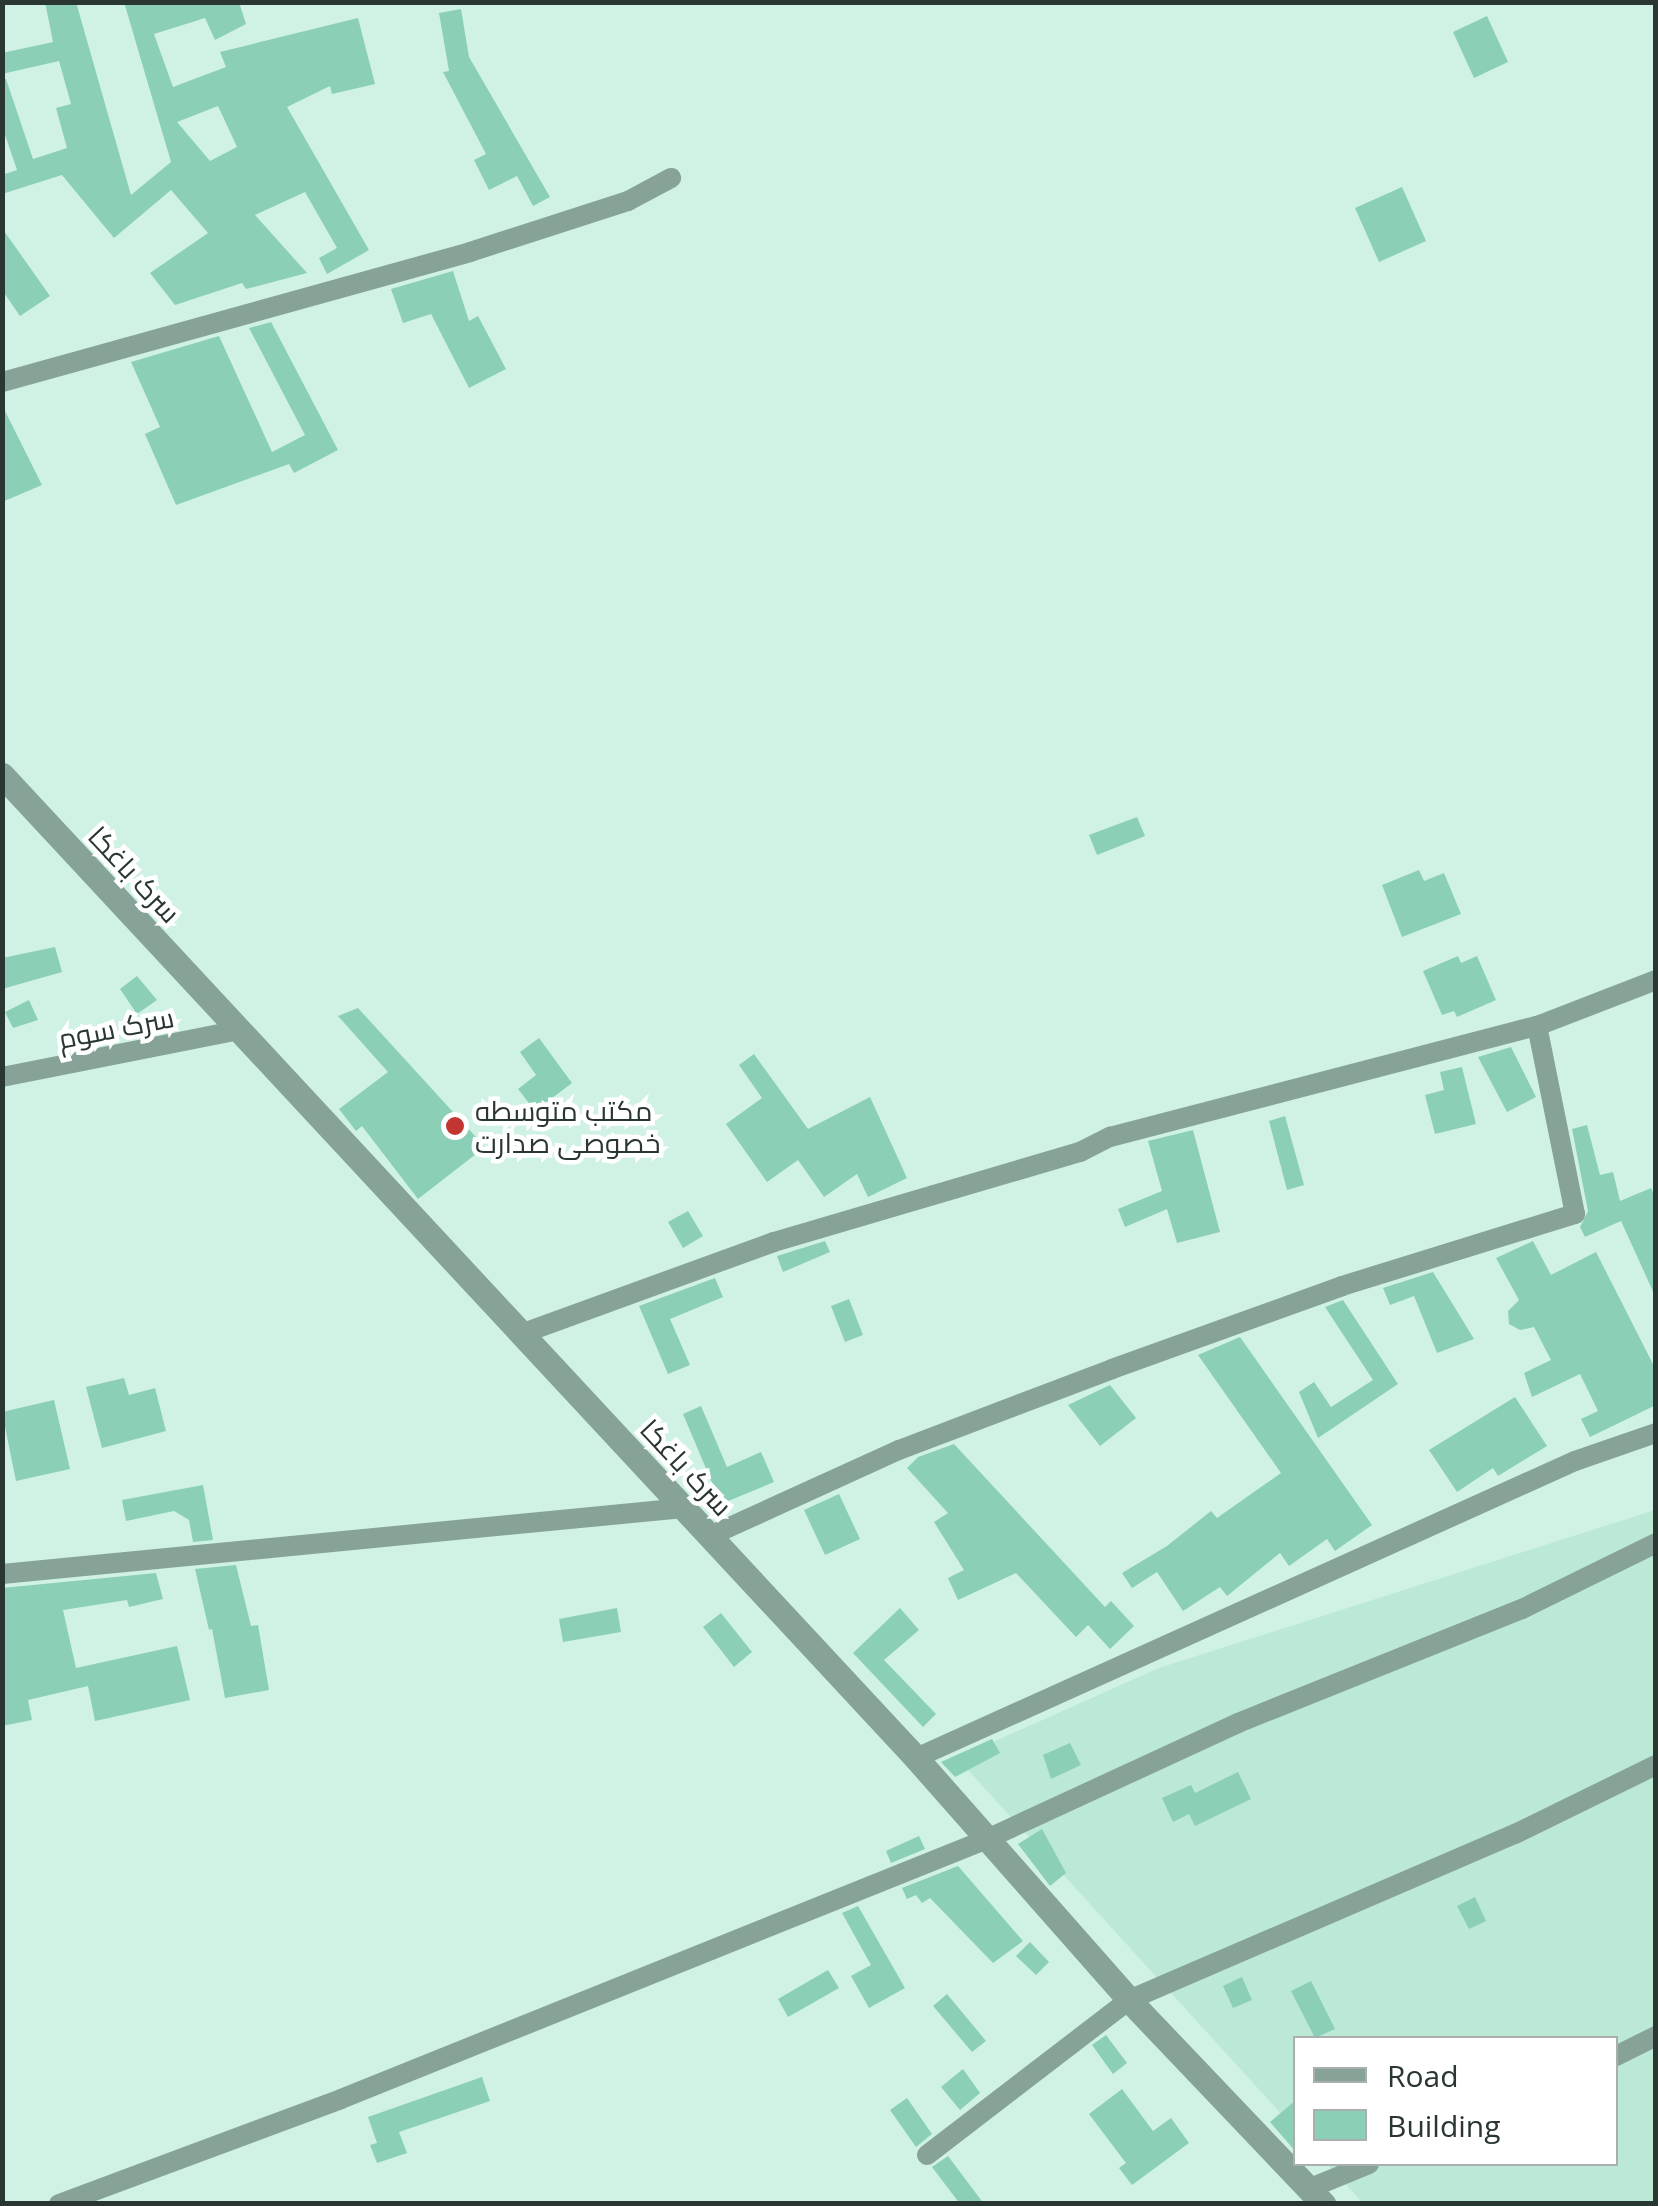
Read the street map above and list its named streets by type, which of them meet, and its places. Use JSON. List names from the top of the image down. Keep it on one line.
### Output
{"streets":{"street":["سرک باغکا","سرک سوم"]},"crossings":[["سرک باغکا","سرک سوم"]],"places":["مکتب متوسطه خصوصی صدارت"],"legend":["Road","Building"]}
